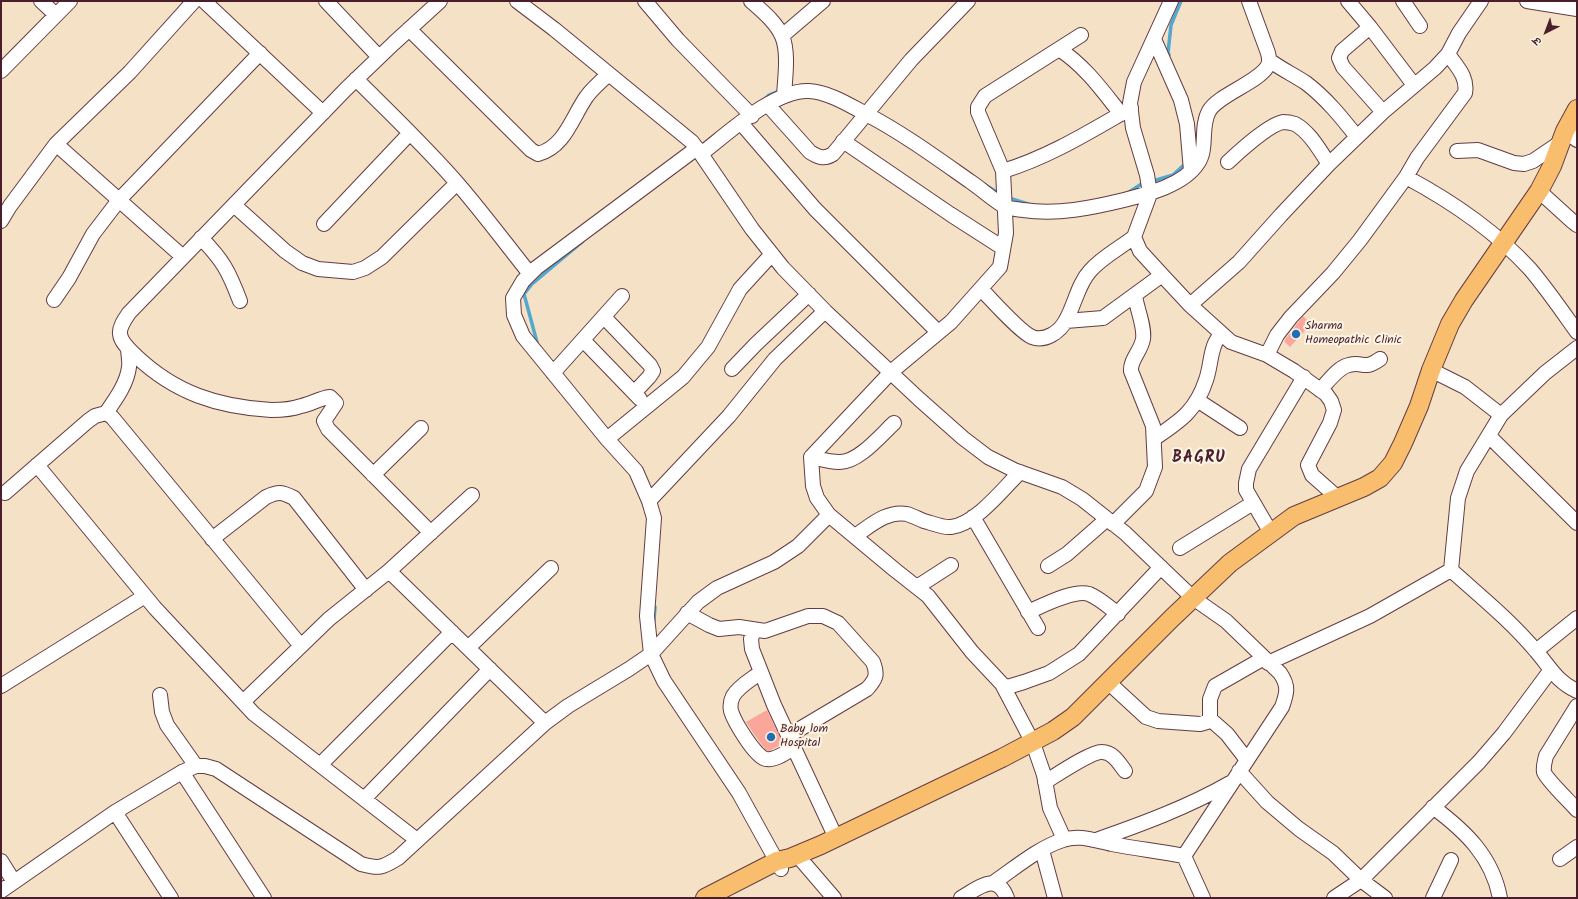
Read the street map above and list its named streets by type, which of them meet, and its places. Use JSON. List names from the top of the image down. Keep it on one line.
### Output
{"districts":["BAGRU"],"places":["Sharma Homeopathic Clinic","Baby lom Hospital"],"north":"bottom left"}
